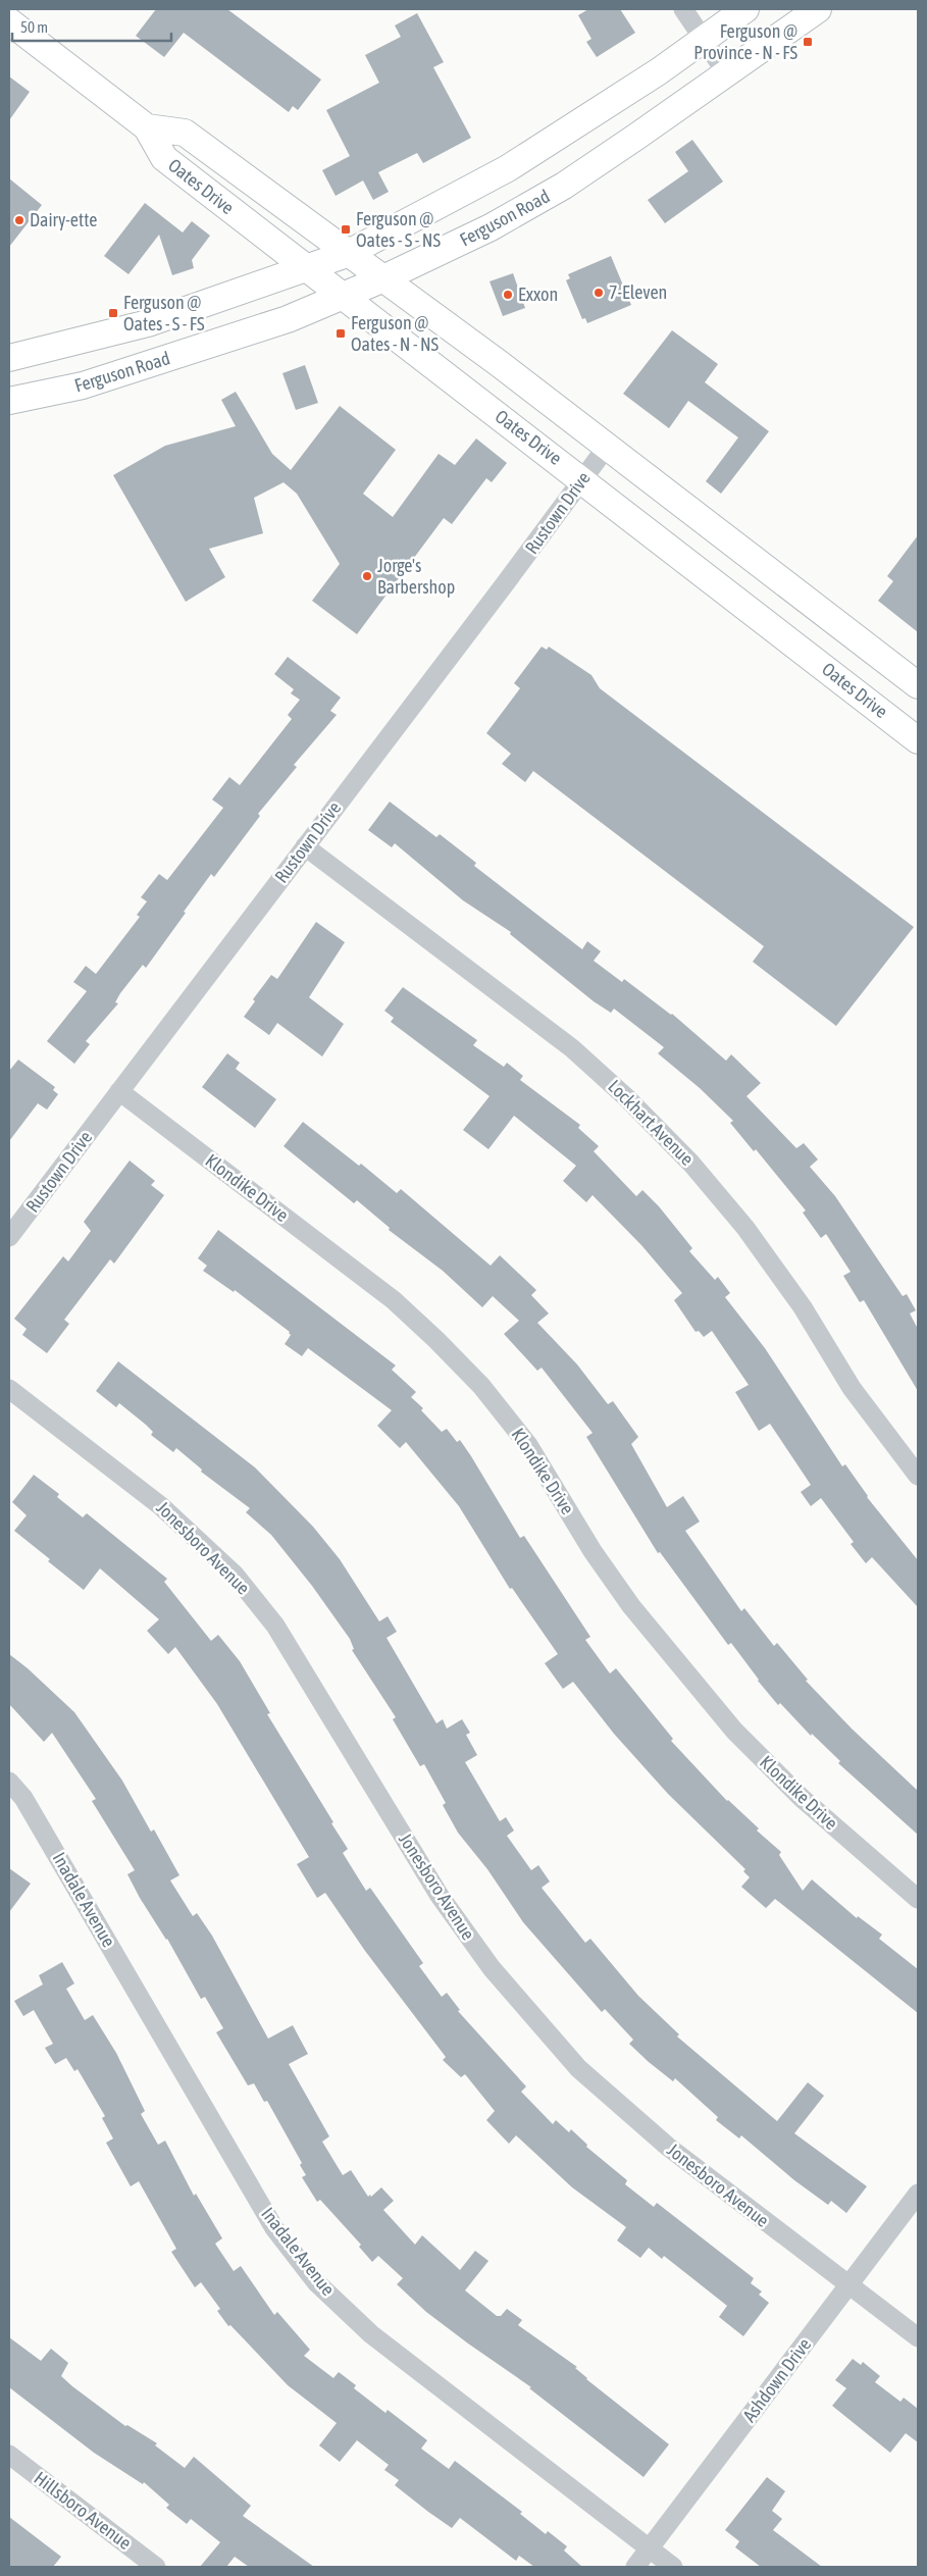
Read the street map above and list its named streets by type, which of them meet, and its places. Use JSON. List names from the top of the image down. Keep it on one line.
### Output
{"streets":{"main road":["Oates Drive","Ferguson Road"],"street":["Rustown Drive","Lockhart Avenue","Klondike Drive","Jonesboro Avenue","Inadale Avenue","Ashdown Drive","Hillsboro Avenue"]},"crossings":[["Oates Drive","Ferguson Road"],["Oates Drive","Rustown Drive"],["Rustown Drive","Lockhart Avenue"],["Rustown Drive","Klondike Drive"],["Jonesboro Avenue","Ashdown Drive"],["Inadale Avenue","Ashdown Drive"]],"places":{"transit":["Ferguson @ Province - N - FS","Ferguson @ Oates - S - NS","Ferguson @ Oates - S - FS","Ferguson @ Oates - N - NS"],"other":["Dairy-ette","7-Eleven","Exxon","Jorge's Barbershop"]},"scale_bar":"50 m"}
